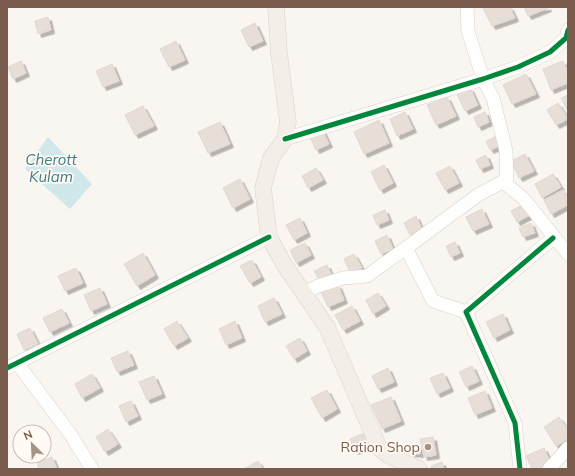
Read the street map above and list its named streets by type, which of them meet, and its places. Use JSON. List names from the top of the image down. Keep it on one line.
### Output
{"water":["Cherott Kulam"],"places":["Ration Shop"],"north":"top left"}
